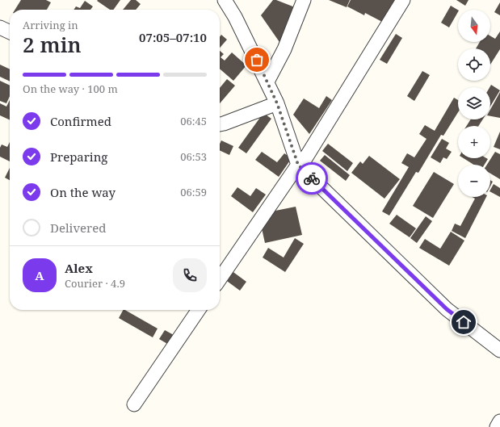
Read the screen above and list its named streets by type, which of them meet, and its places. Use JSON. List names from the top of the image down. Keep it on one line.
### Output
{"north":"bottom","page":{"map_buttons":["+","−"],"heading":["2 min","Arriving in","07:05–07:10"],"panel":["Alex","Courier · 4.9"],"bar":"On the way · 100 m","list":[["Confirmed","06:45"],["Preparing","06:53"],["On the way","06:59"],"Delivered"],"round":"A"}}
